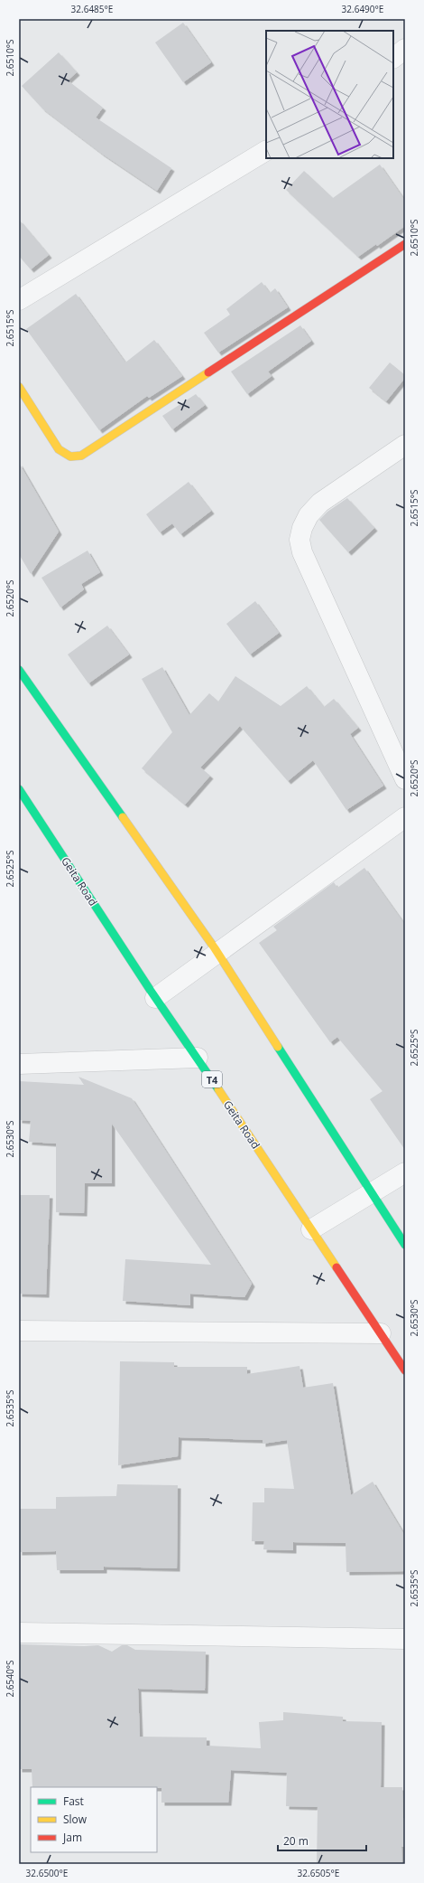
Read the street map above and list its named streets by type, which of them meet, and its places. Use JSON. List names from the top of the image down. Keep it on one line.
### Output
{"streets":{"main road":["Geita Road","T4"]},"legend":["Fast","Slow","Jam"],"scale_bar":"20 m","coordinates":["32.6485°E","32.6490°E","2.6510°S","2.6515°S","2.6520°S","2.6525°S","2.6530°S","2.6535°S","2.6540°S","32.6500°E","32.6505°E"]}
